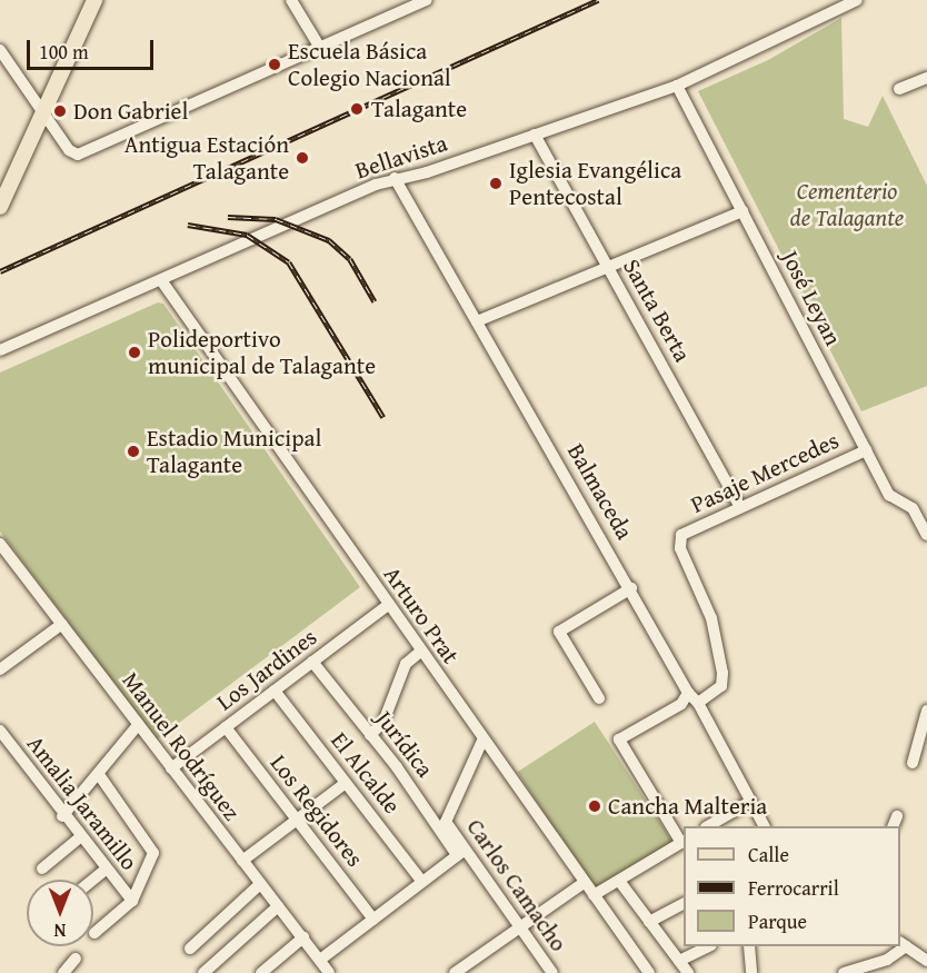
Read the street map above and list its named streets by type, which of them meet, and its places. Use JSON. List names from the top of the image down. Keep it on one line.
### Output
{"streets":{"street":["Bellavista","José Leyan","Santa Berta","Pasaje Mercedes","Balmaceda","Arturo Prat","Los Jardines","Jurídica","Manuel Rodríguez","El Alcalde","Amalia Jaramillo","Los Regidores","Carlos Camacho"]},"crossings":[["Bellavista","José Leyan"],["Bellavista","Santa Berta"],["Bellavista","Balmaceda"],["Bellavista","Arturo Prat"],["José Leyan","Pasaje Mercedes"],["Santa Berta","Pasaje Mercedes"],["Pasaje Mercedes","Balmaceda"],["Arturo Prat","Los Jardines"],["Arturo Prat","Carlos Camacho"],["Los Jardines","Jurídica"],["Los Jardines","Manuel Rodríguez"],["Los Jardines","El Alcalde"],["Los Jardines","Los Regidores"],["Jurídica","Carlos Camacho"]],"parks":["Cementerio de Talagante"],"places":["Escuela Básica Colegio Nacional","Talagante","Don Gabriel","Antigua Estación Talagante","Iglesia Evangélica Pentecostal","Polideportivo municipal de Talagante","Estadio Municipal Talagante","Cancha Malteria"],"legend":["Calle","Ferrocarril","Parque"],"scale_bar":"100 m","north":"bottom"}
